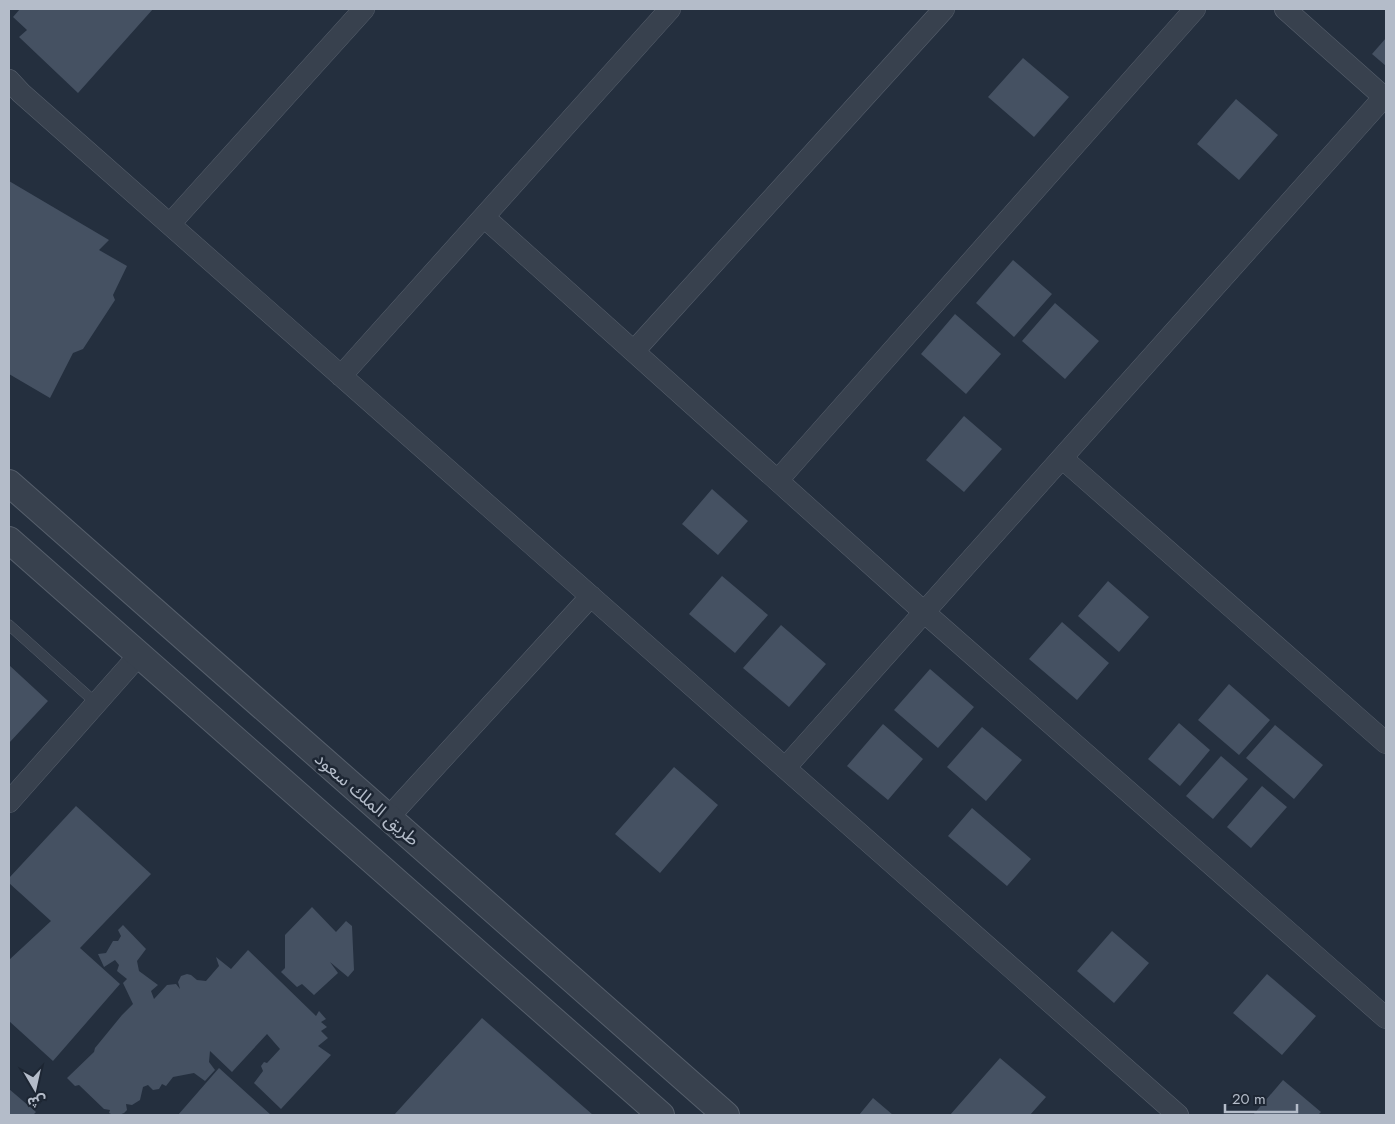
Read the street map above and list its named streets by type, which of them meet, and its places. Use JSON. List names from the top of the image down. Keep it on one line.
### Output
{"streets":{"street":["طريق الملك سعود"]},"scale_bar":"20 m","north":"bottom"}
